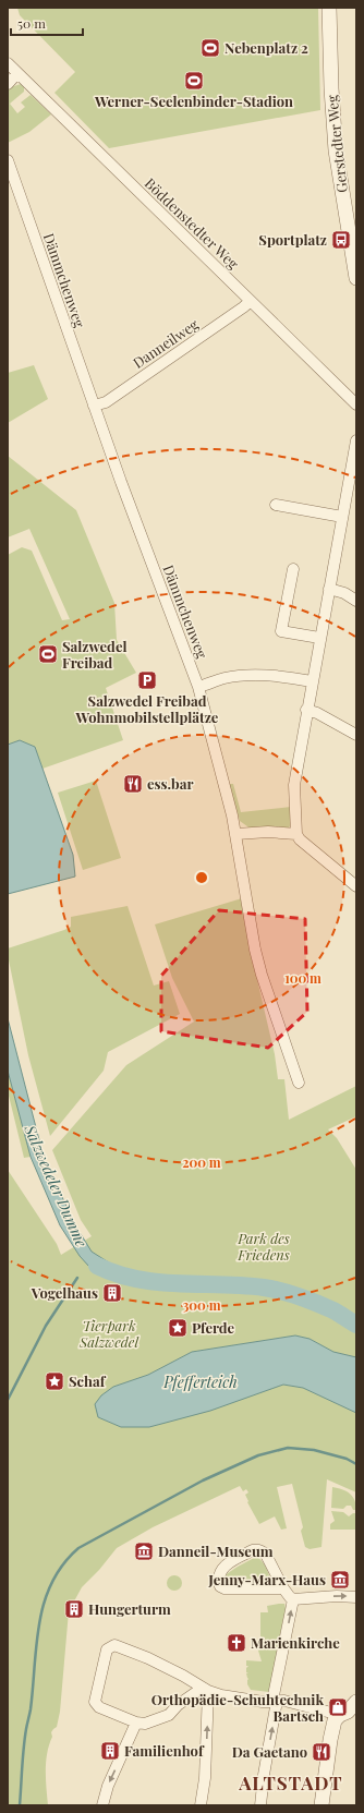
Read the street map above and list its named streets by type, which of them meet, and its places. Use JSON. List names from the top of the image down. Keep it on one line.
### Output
{"streets":{"street":["Gerstedter Weg","Böddenstedter Weg","Dämmchenweg","Danneilweg"]},"crossings":[["Böddenstedter Weg","Danneilweg"],["Dämmchenweg","Danneilweg"]],"districts":["ALTSTADT"],"water":["Salzwedeler Dumme","Pfefferteich"],"parks":["Park des Friedens","Tierpark Salzwedel"],"places":{"sports":["Nebenplatz 2","Werner-Seelenbinder-Stadion","Salzwedel Freibad"],"bus stop":["Sportplatz"],"parking":["Salzwedel Freibad Wohnmobilstellplätze"],"restaurant":["ess.bar","Da Gaetano"],"building":["Vogelhaus","Hungerturm","Familienhof"],"place":["Pferde","Schaf"],"museum":["Danneil-Museum","Jenny-Marx-Haus"],"church":["Marienkirche"],"shop":["Orthopädie-Schuhtechnik Bartsch"]},"scale_bar":"50 m","rings":["100 m","200 m","300 m"]}
